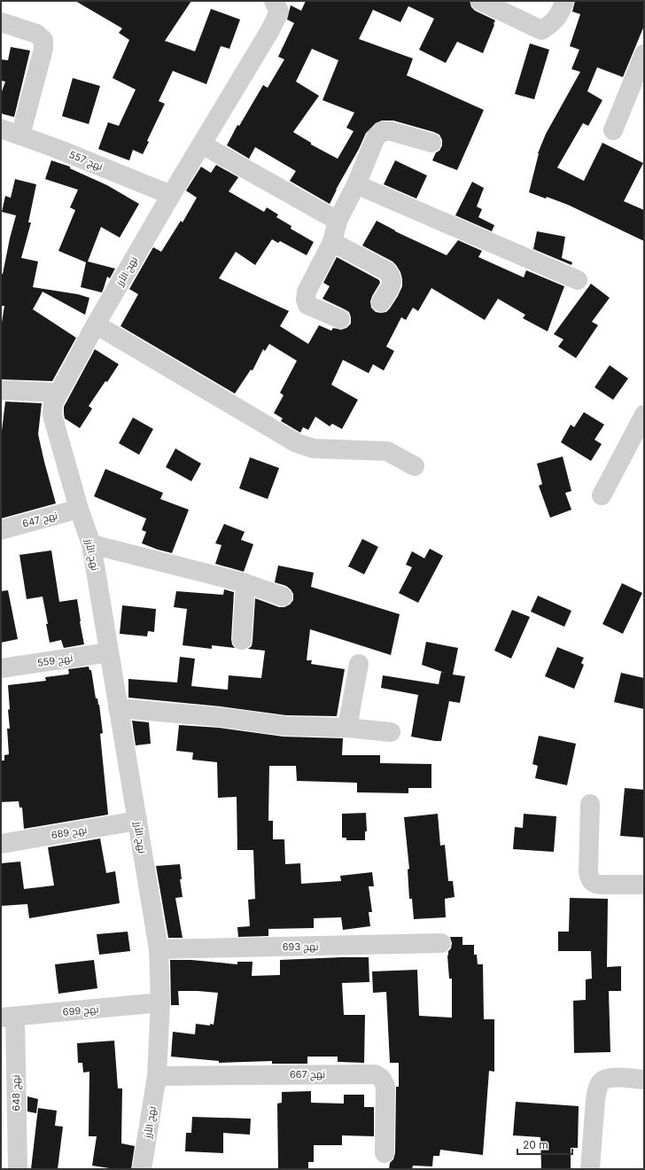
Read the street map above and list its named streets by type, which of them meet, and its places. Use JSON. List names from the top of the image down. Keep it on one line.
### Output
{"streets":{"street":["نهج 557","نهج الأرز","نهج 647","نهج 559","نهج 689","نهج 693","نهج 699","نهج 667","نهج 648"]},"crossings":[["نهج 557","نهج الأرز"],["نهج الأرز","نهج 647"],["نهج الأرز","نهج 559"],["نهج الأرز","نهج 689"],["نهج الأرز","نهج 693"],["نهج الأرز","نهج 699"],["نهج الأرز","نهج 667"],["نهج 699","نهج 648"]],"scale_bar":"20 m"}
